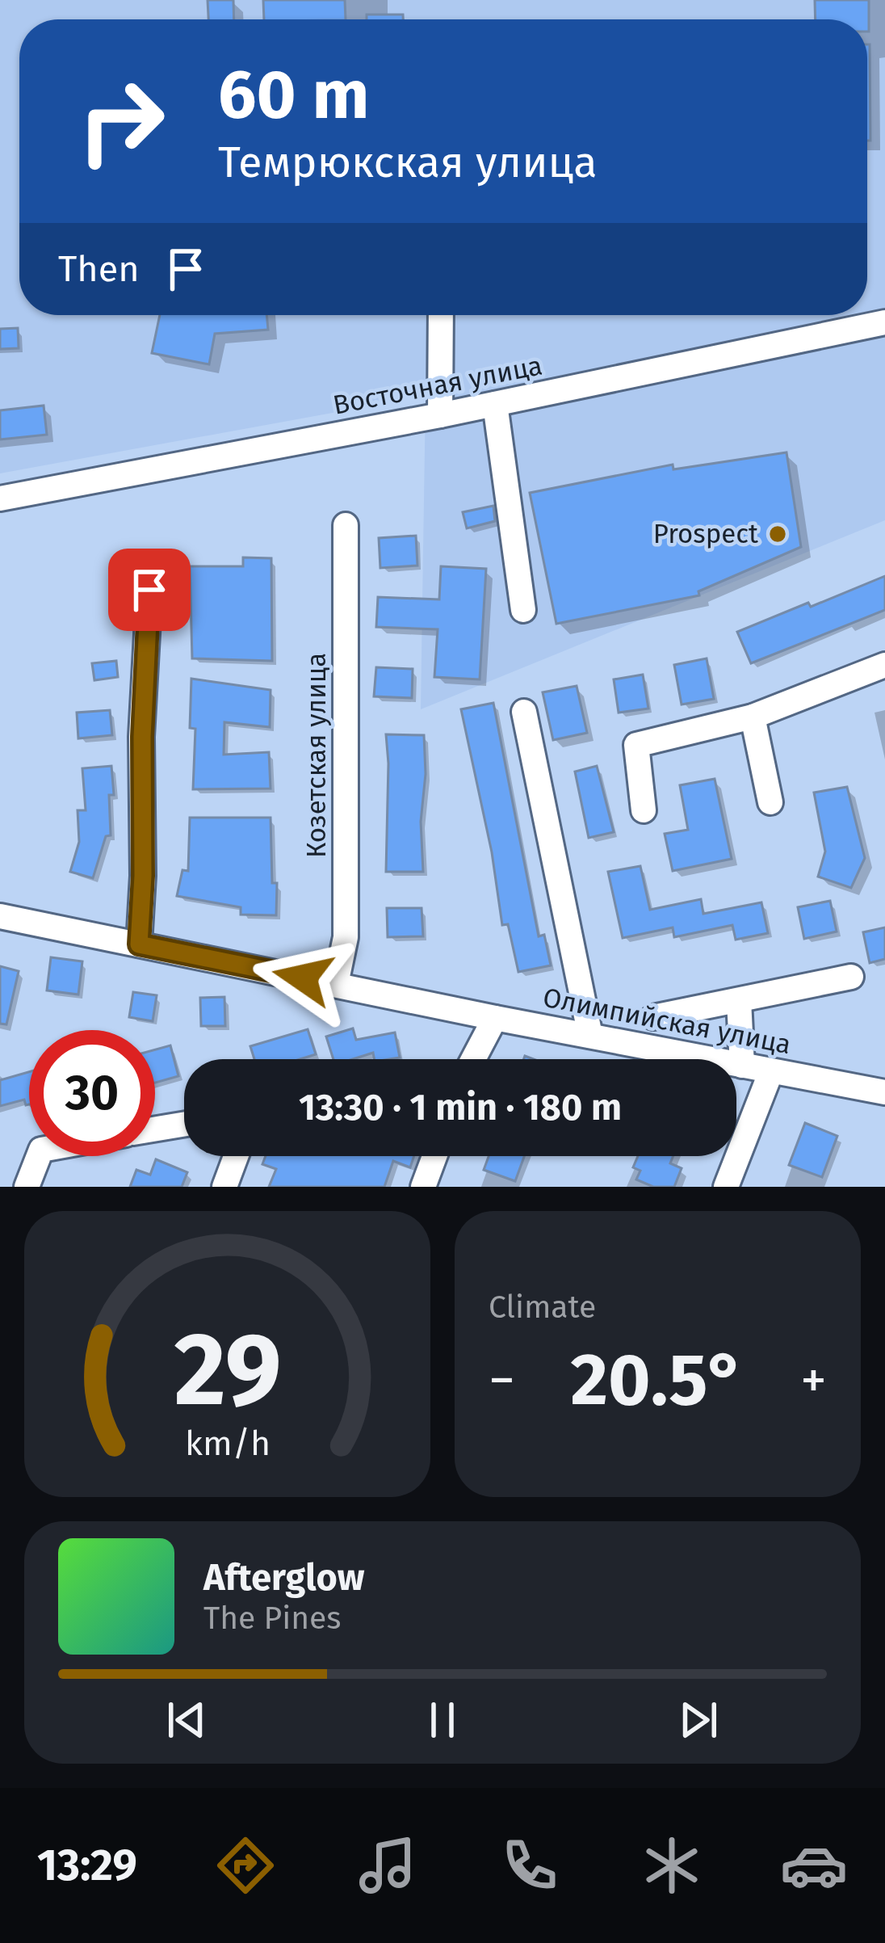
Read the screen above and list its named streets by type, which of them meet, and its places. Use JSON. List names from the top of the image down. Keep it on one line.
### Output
{"streets":{"street":["Восточная улица","Козетская улица","Олимпийская улица"]},"crossings":[["Козетская улица","Олимпийская улица"]],"places":["Prospect"],"page":{"turn":["60 m","Темрюкская улица"],"then":"Then","limit":"30","trip":"13:30 · 1 min · 180 m","tile":"Climate","heat":["−","20.5°","+"],"song":["Afterglow","The Pines"],"tabs":"13:29","gauge":["29","km/h"]}}
